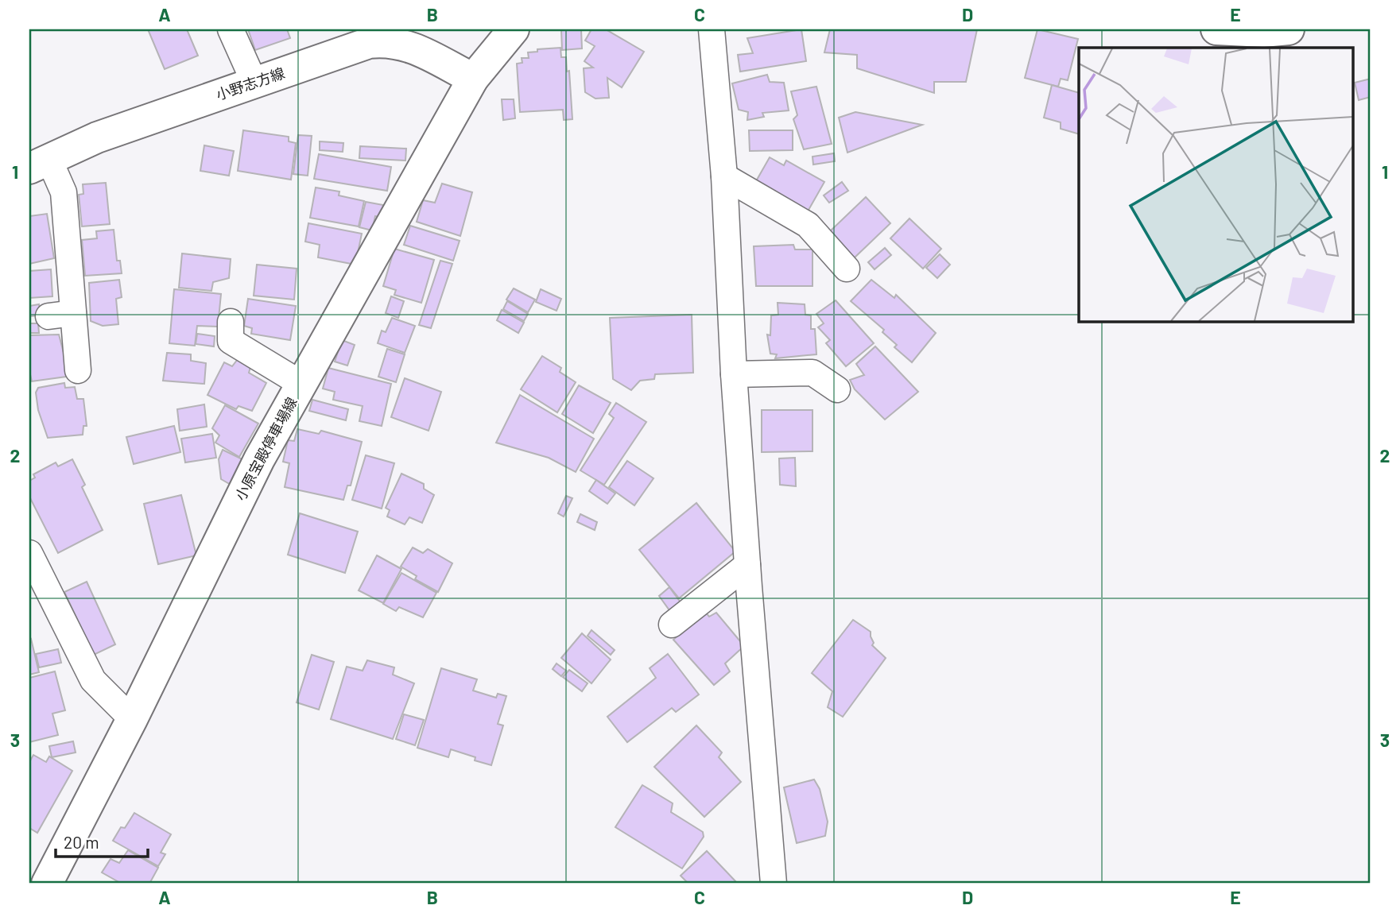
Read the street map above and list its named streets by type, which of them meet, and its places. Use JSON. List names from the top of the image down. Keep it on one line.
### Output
{"streets":{"main road":["小野志方線","小原宝殿停車場線"]},"crossings":[["小野志方線","小原宝殿停車場線"]],"scale_bar":"20 m","grid":{"columns":["A","B","C","D","E"],"rows":["1","2","3"]}}
